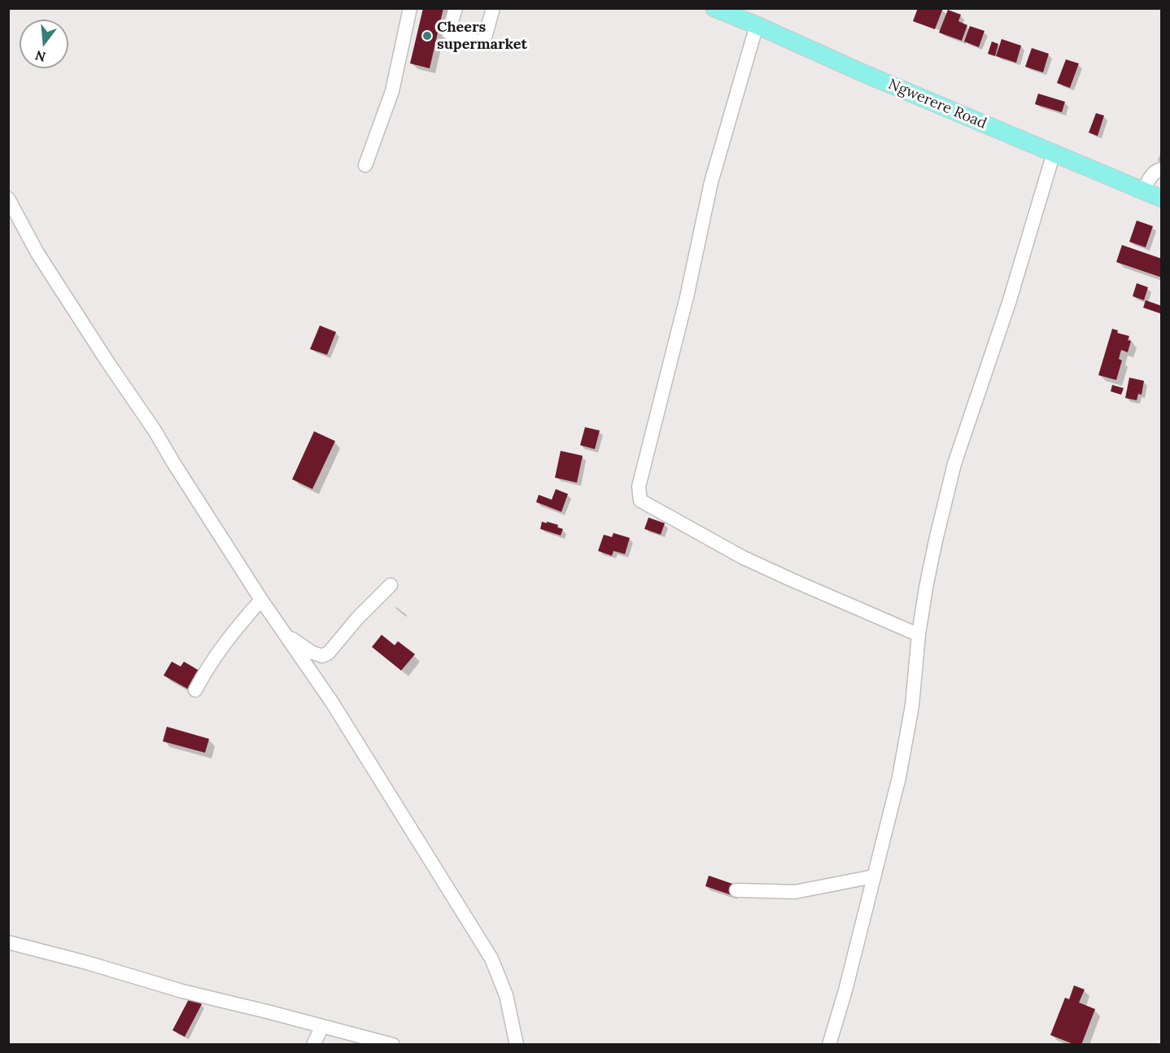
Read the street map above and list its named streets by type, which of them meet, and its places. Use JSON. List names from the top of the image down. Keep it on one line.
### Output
{"streets":{"main road":["Ngwerere Road"]},"places":["Cheers supermarket"],"north":"bottom"}
